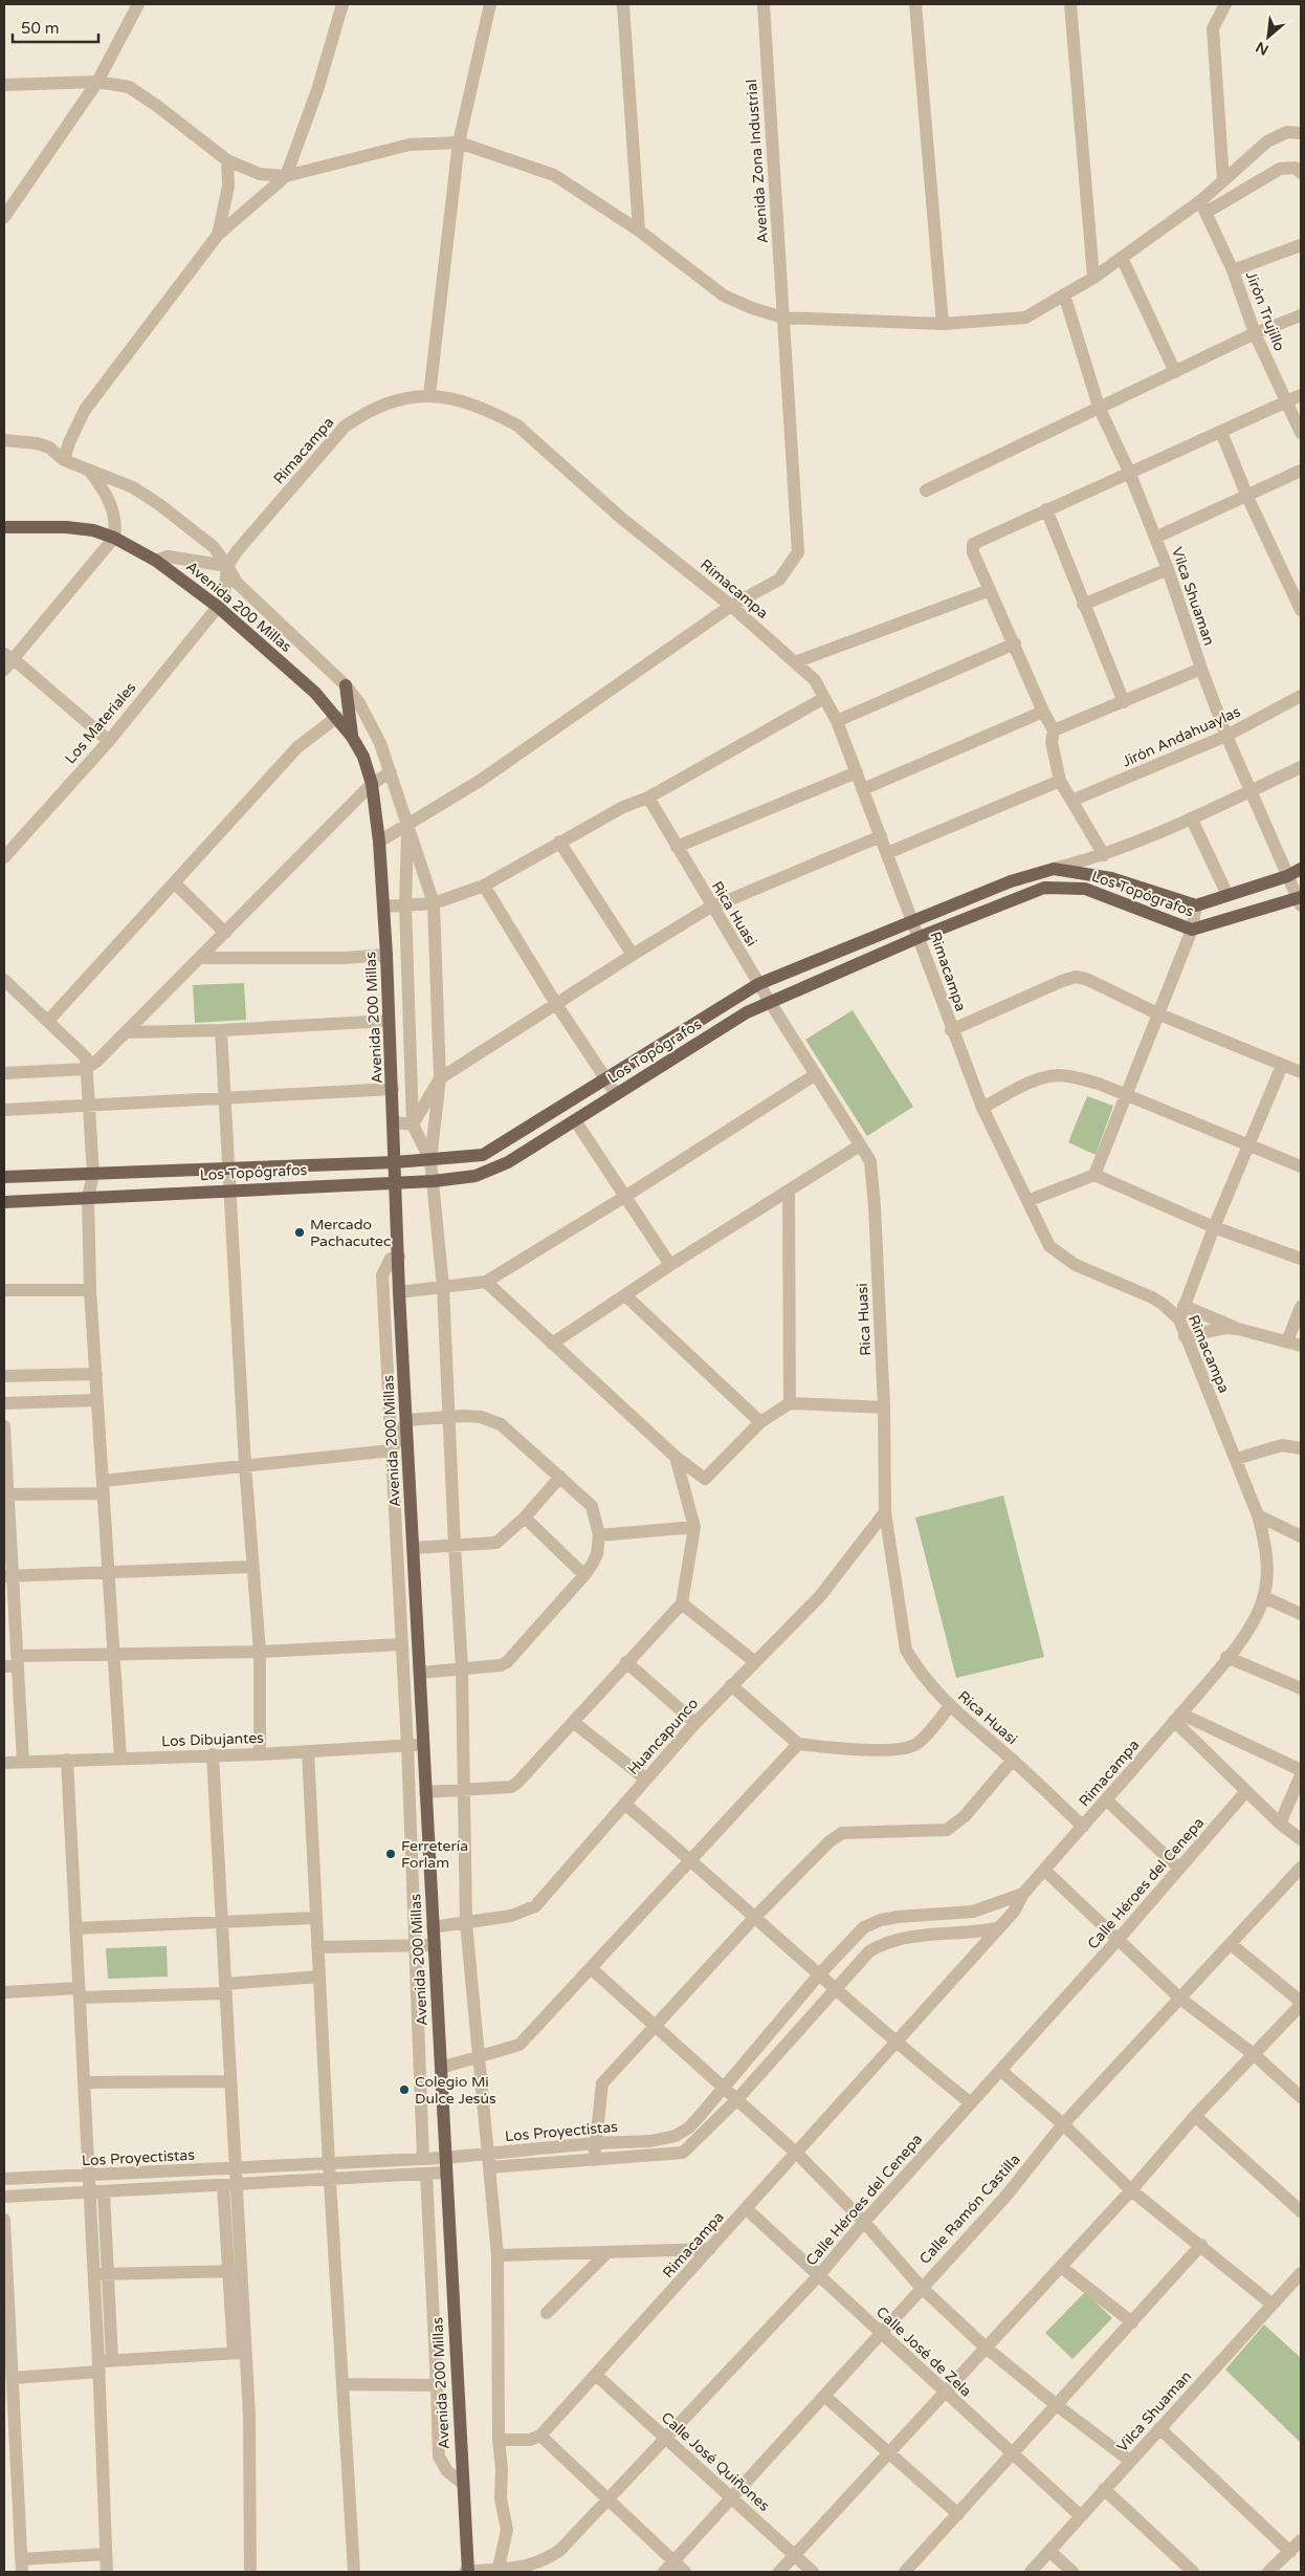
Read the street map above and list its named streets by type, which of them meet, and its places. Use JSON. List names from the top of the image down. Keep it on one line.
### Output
{"streets":{"main road":["Avenida 200 Millas","Los Topógrafos"],"street":["Avenida Zona Industrial","Jirón Trujillo","Rimacampa","Vilca Shuaman","Los Materiales","Jirón Andahuaylas","Rica Huasi","Huancapunco","Los Dibujantes","Calle Héroes del Cenepa","Los Proyectistas","Calle Ramón Castilla","Calle José de Zela","Calle José Quiñones"]},"crossings":[["Avenida Zona Industrial","Rimacampa"],["Avenida Zona Industrial","Avenida 200 Millas"],["Rimacampa","Avenida 200 Millas"],["Rimacampa","Los Materiales"],["Rimacampa","Los Topógrafos"],["Rimacampa","Rica Huasi"],["Rimacampa","Los Proyectistas"],["Rimacampa","Calle José de Zela"],["Rimacampa","Calle José Quiñones"],["Vilca Shuaman","Jirón Andahuaylas"],["Vilca Shuaman","Los Topógrafos"],["Vilca Shuaman","Calle José de Zela"],["Avenida 200 Millas","Los Materiales"],["Avenida 200 Millas","Los Topógrafos"],["Avenida 200 Millas","Huancapunco"],["Avenida 200 Millas","Los Dibujantes"],["Avenida 200 Millas","Calle Héroes del Cenepa"],["Avenida 200 Millas","Los Proyectistas"],["Los Topógrafos","Rica Huasi"],["Rica Huasi","Huancapunco"],["Calle Héroes del Cenepa","Calle José de Zela"],["Calle Héroes del Cenepa","Calle José Quiñones"],["Calle Ramón Castilla","Calle José de Zela"],["Calle Ramón Castilla","Calle José Quiñones"]],"places":["Mercado Pachacutec","Ferretería Forlam","Colegio Mi Dulce Jesús"],"scale_bar":"50 m","north":"bottom left"}
